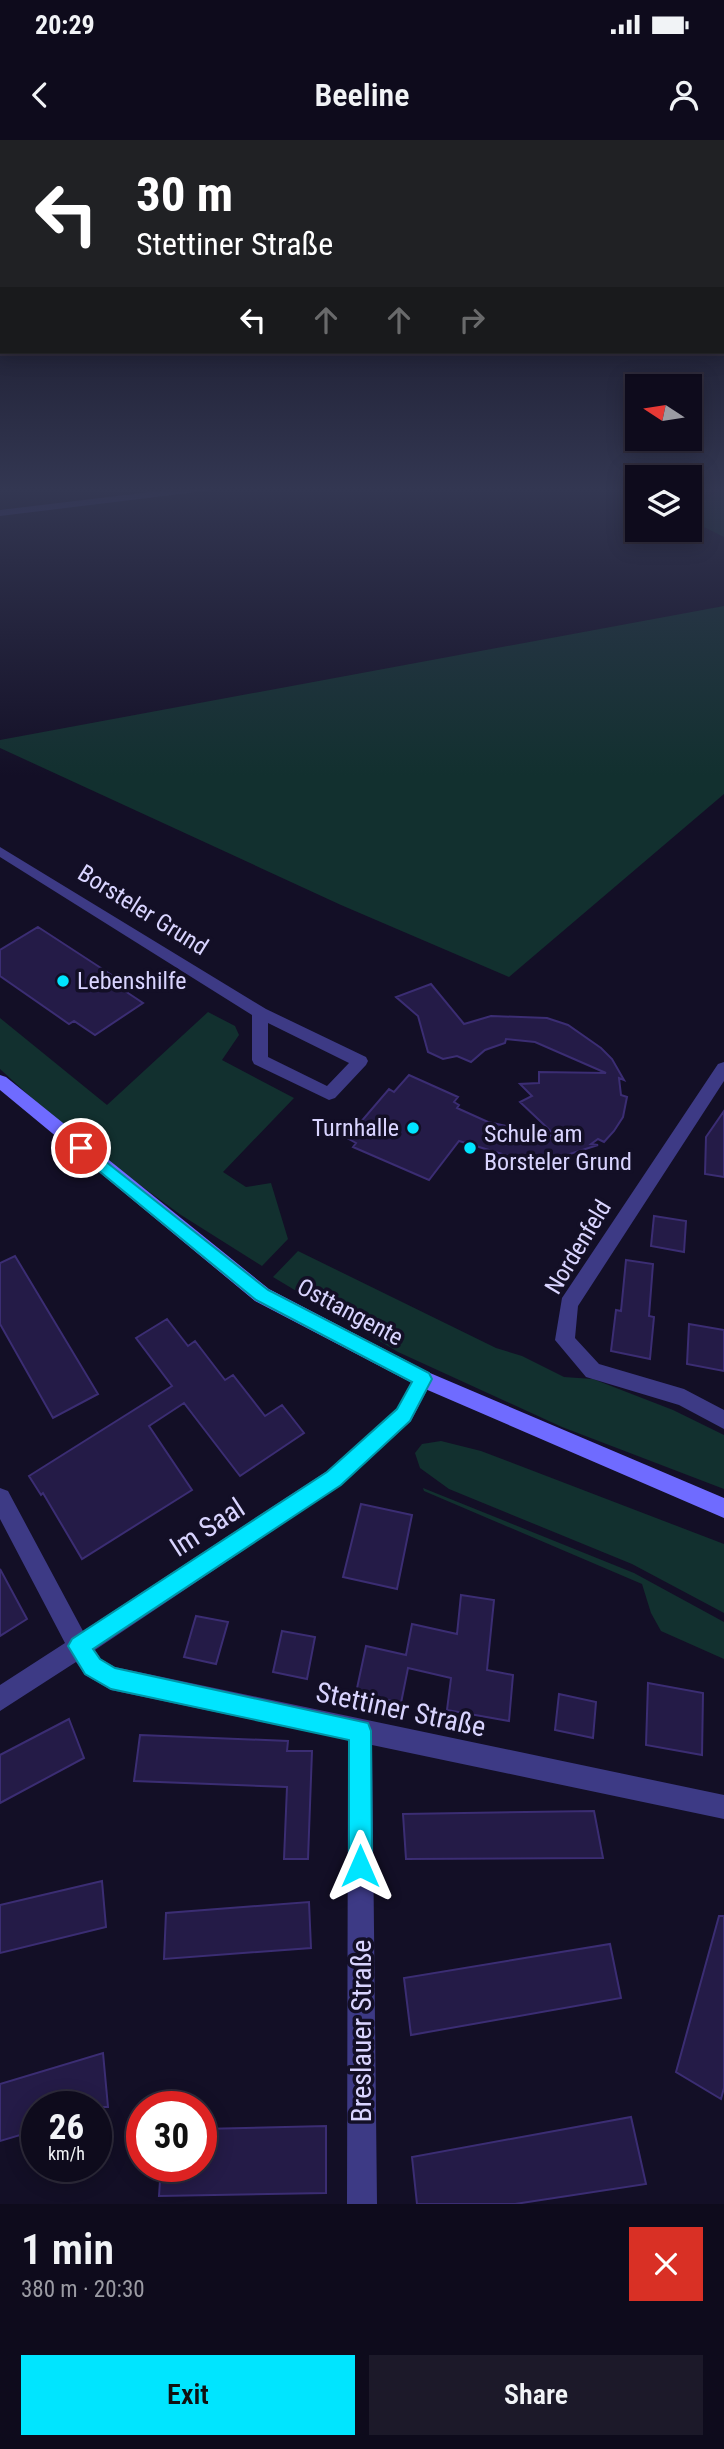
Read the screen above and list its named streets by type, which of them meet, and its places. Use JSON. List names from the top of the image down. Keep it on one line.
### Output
{"streets":{"main road":["Osttangente"],"street":["Borsteler Grund","Nordenfeld","Im Saal","Stettiner Straße","Breslauer Straße"]},"crossings":[["Osttangente","Im Saal"],["Im Saal","Stettiner Straße"],["Stettiner Straße","Breslauer Straße"]],"places":["Lebenshilfe","Turnhalle","Schule am Borsteler Grund"],"north":"left","page":{"status":"20:29","header":"Beeline","turn":["30 m","Stettiner Straße"],"speed":"26 km/h","limit":"30","heading":["1 min","380 m · 20:30"],"buttons":["Exit","Share"]}}
